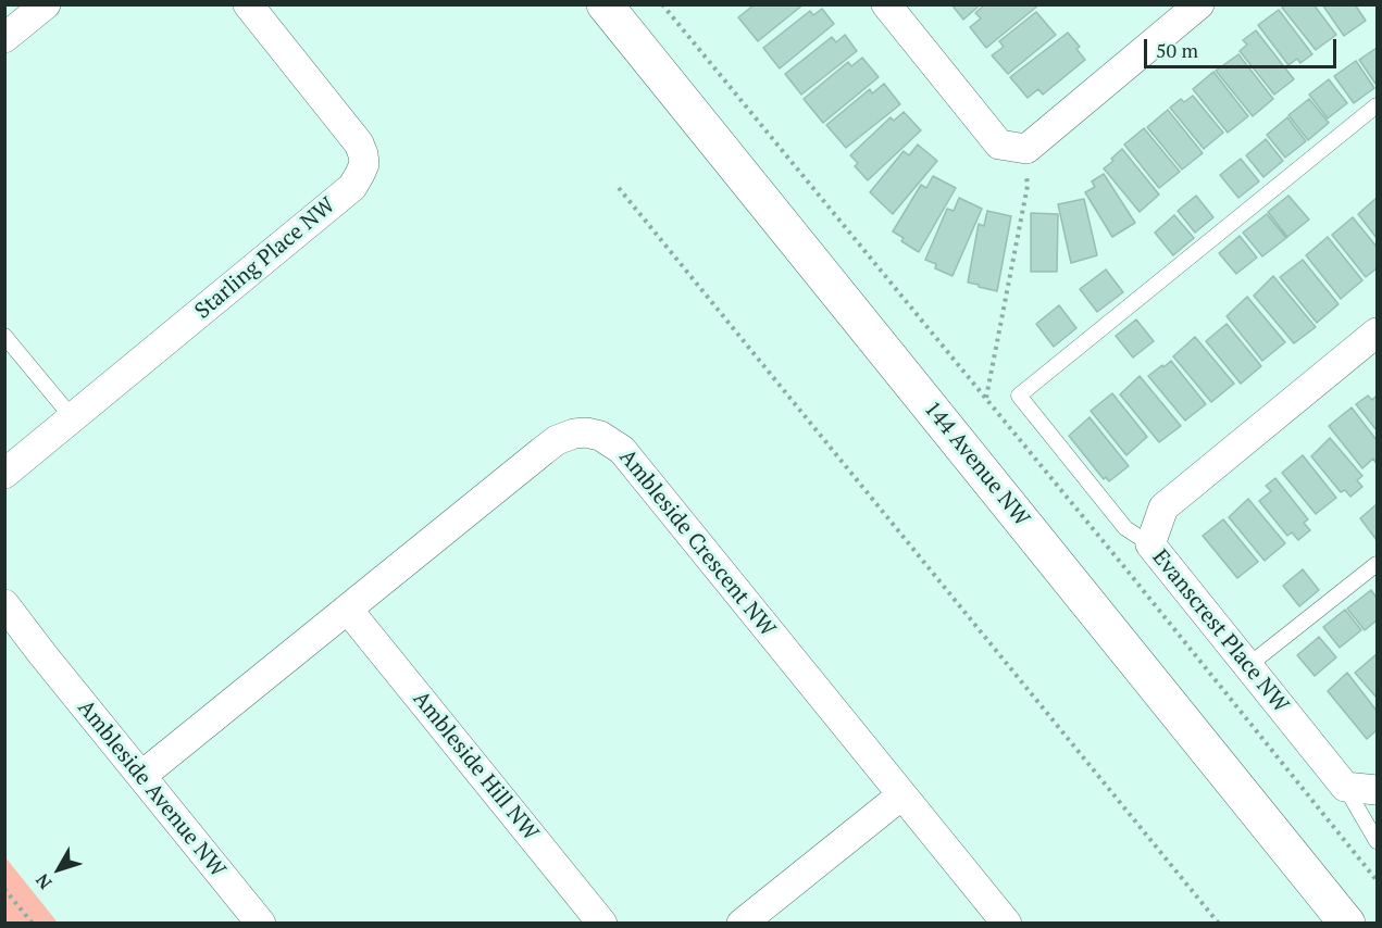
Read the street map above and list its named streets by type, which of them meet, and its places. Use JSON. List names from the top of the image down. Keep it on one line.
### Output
{"streets":{"main road":["144 Avenue NW"],"street":["Starling Place NW","Ambleside Crescent NW","Evanscrest Place NW","Ambleside Hill NW","Ambleside Avenue NW"]},"crossings":[["Ambleside Crescent NW","Ambleside Hill NW"],["Ambleside Crescent NW","Ambleside Avenue NW"]],"scale_bar":"50 m","north":"bottom left"}
